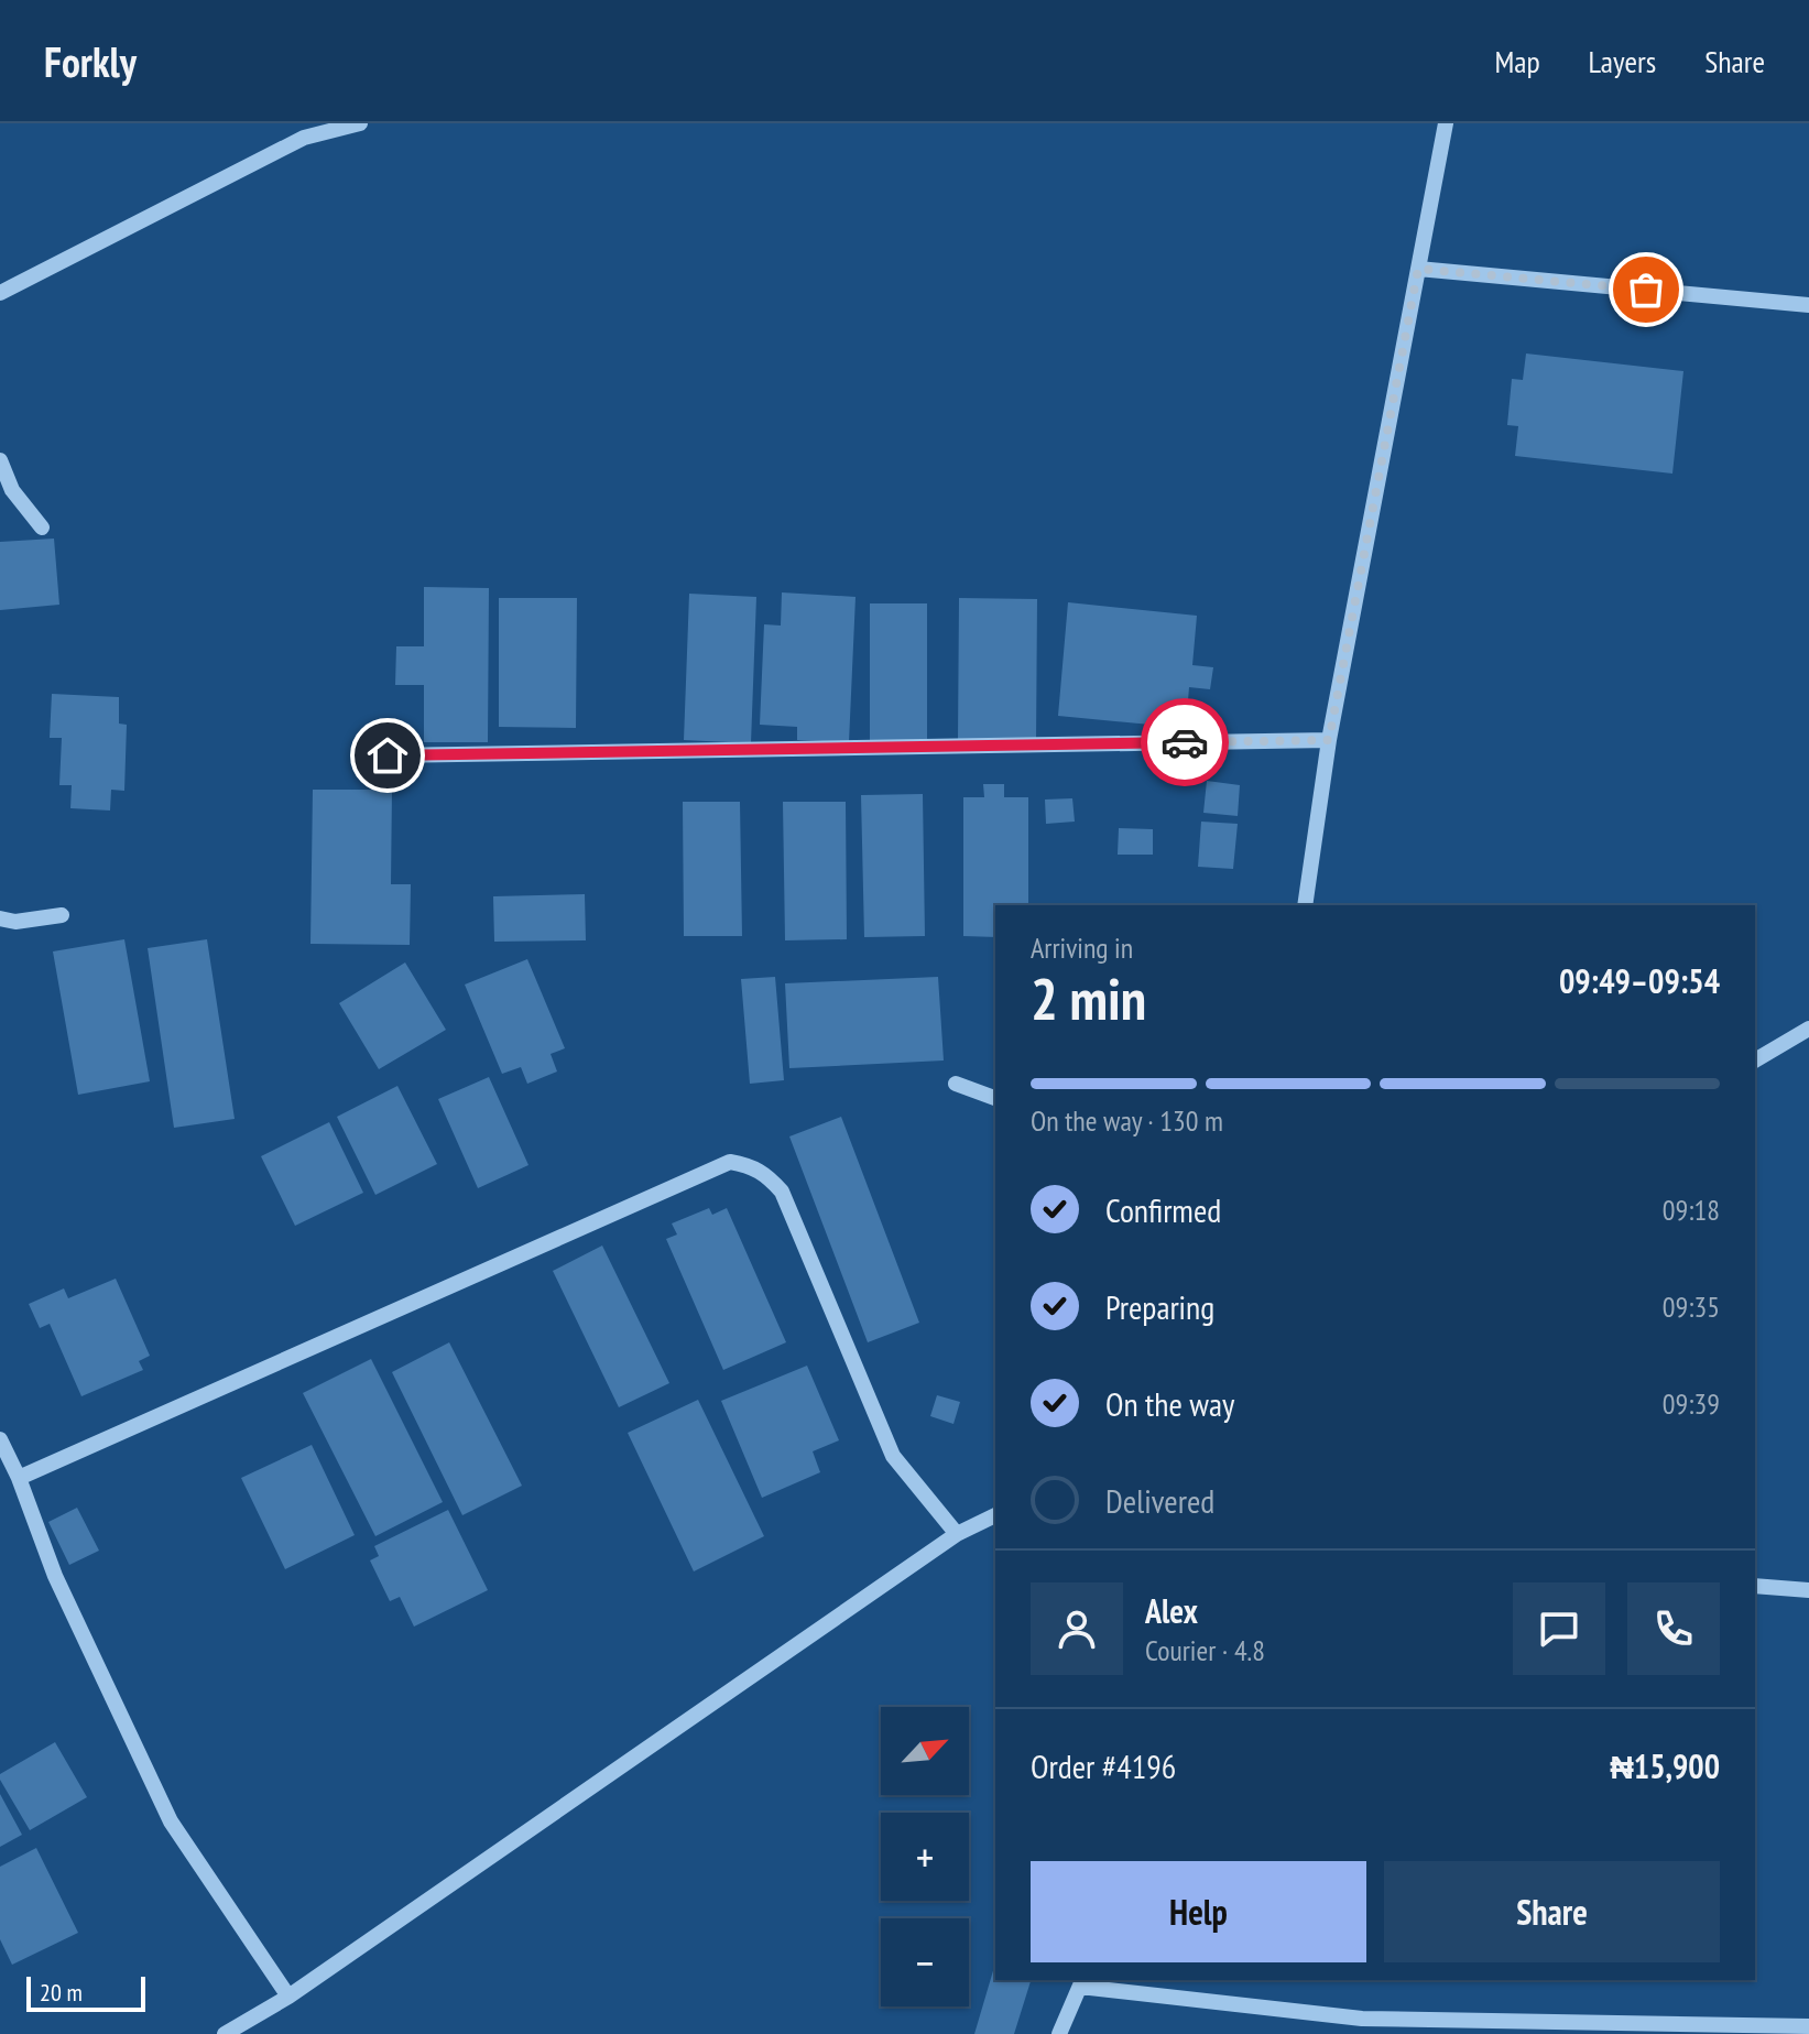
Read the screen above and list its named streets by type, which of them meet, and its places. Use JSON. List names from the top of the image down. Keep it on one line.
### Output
{"scale_bar":"20 m","north":"top right","page":{"header":"Forkly","nav":["Map","Layers","Share"],"heading":["2 min","Arriving in","09:49–09:54"],"panel":["Alex","Courier · 4.8","Order #4196","₦15,900"],"bar":"On the way · 130 m","list":[["Confirmed","09:18"],["Preparing","09:35"],["On the way","09:39"],"Delivered"],"map_buttons":["+","−"],"buttons":["Help","Share"],"scale":"20 m"}}
